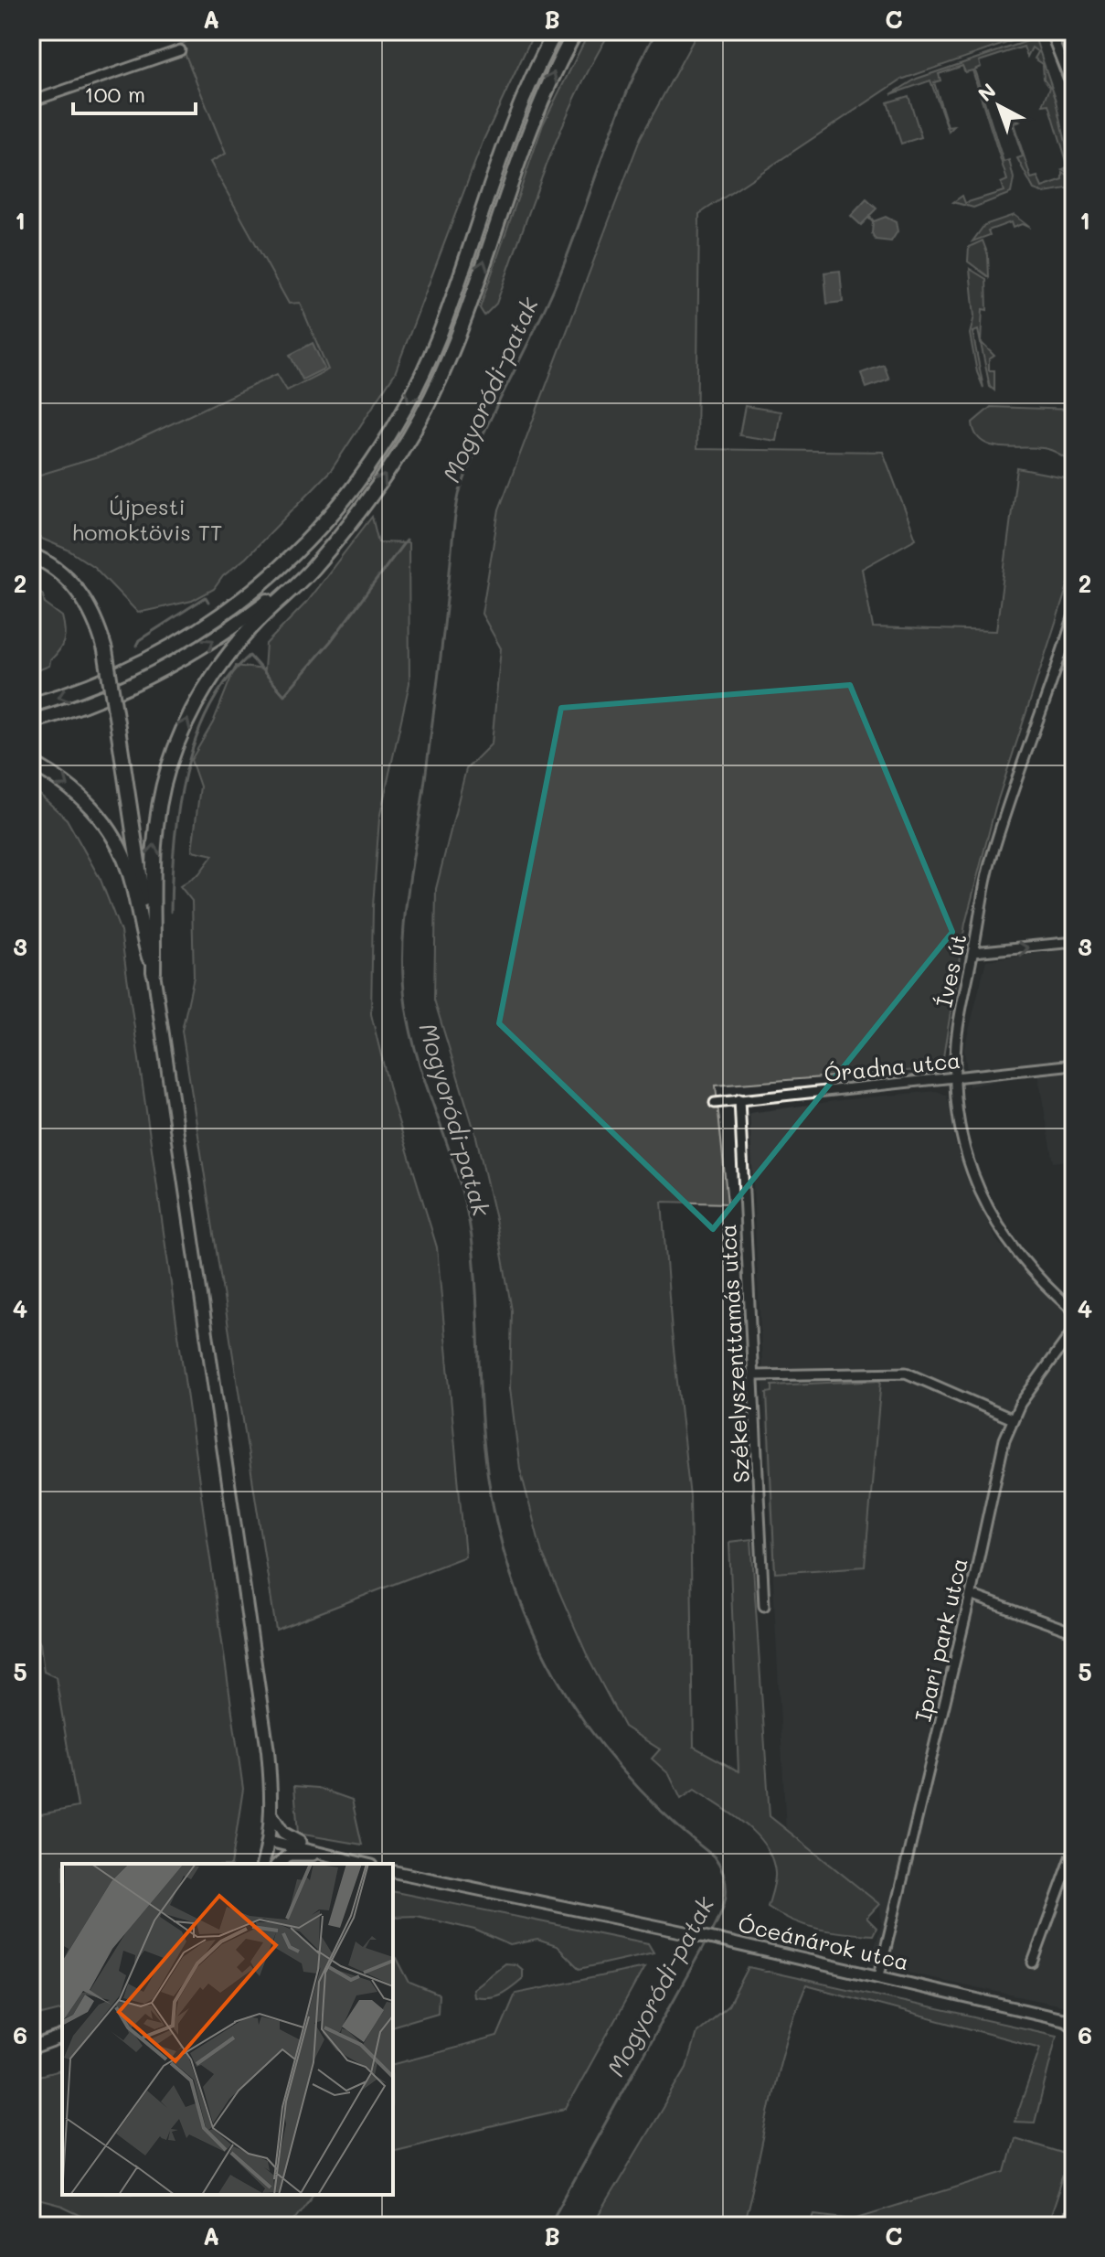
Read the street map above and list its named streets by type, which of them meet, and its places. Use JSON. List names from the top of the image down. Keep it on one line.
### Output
{"streets":{"street":["Íves út","Óradna utca","Székelyszenttamás utca","Ipari park utca","Óceánárok utca"]},"crossings":[["Íves út","Óradna utca"],["Óradna utca","Székelyszenttamás utca"],["Ipari park utca","Óceánárok utca"]],"water":["Mogyoródi-patak"],"parks":["Újpesti homoktövis TT"],"scale_bar":"100 m","north":"top left","grid":{"columns":["A","B","C"],"rows":["1","2","3","4","5","6"]}}
